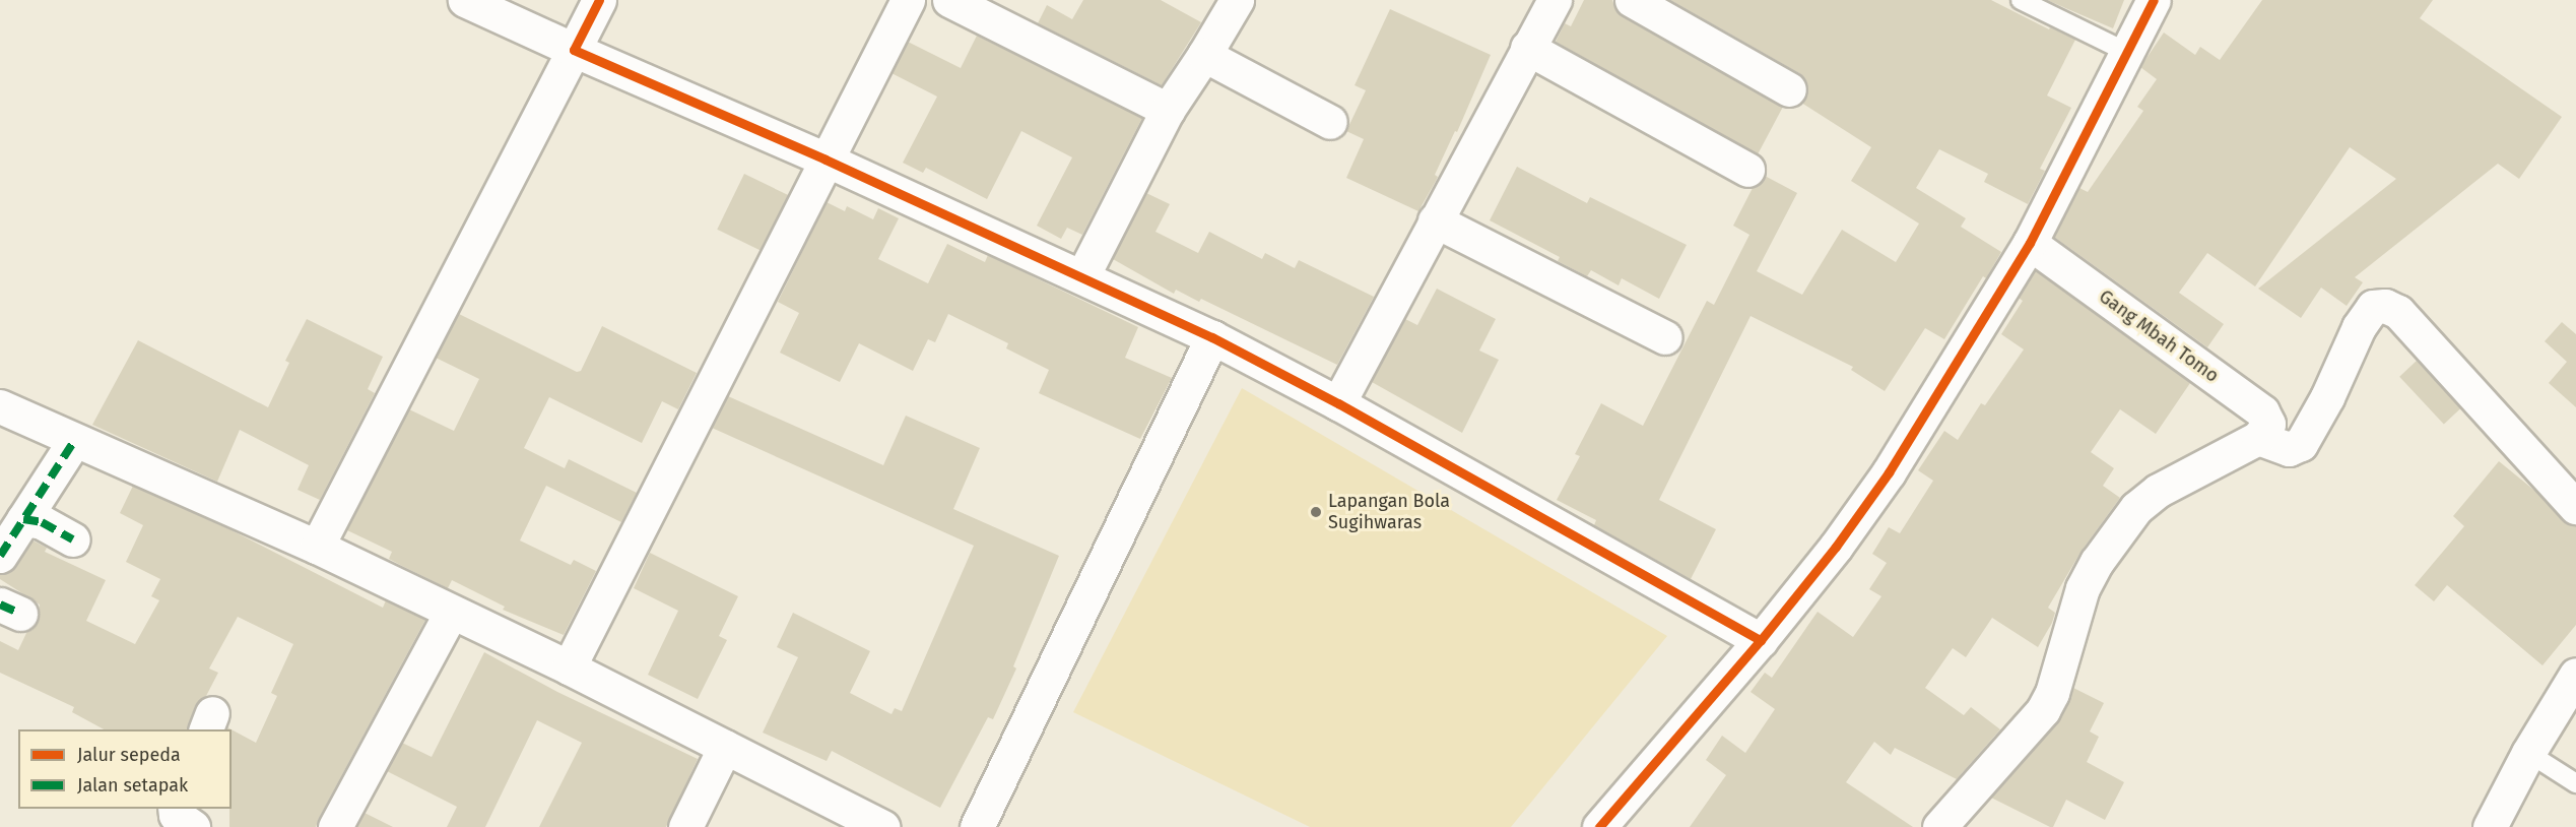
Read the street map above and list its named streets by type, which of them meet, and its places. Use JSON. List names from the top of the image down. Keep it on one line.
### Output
{"streets":{"street":["Gang Mbah Tomo"]},"places":["Lapangan Bola Sugihwaras"],"legend":["Jalur sepeda","Jalan setapak"]}
